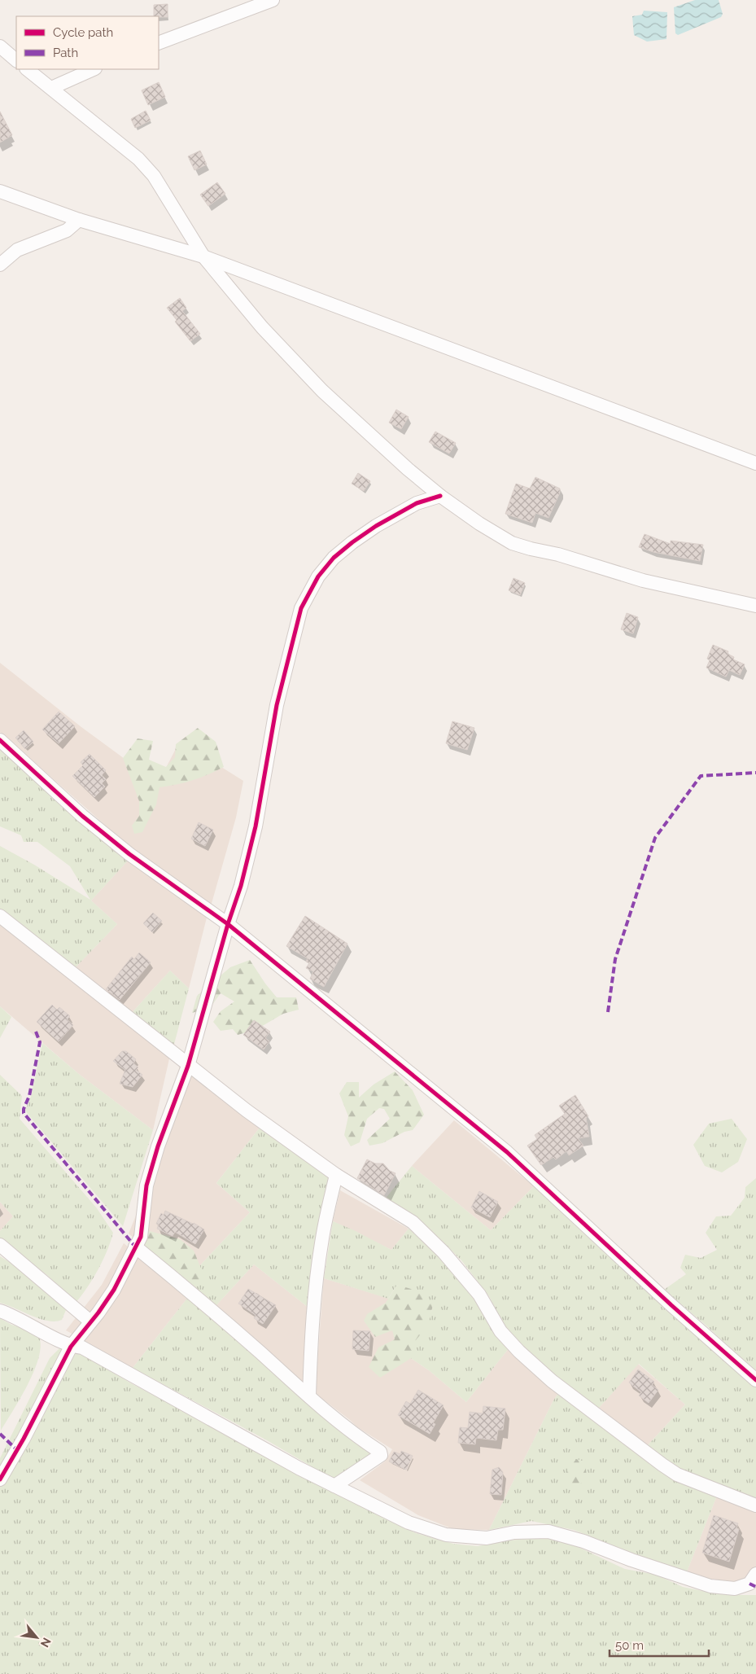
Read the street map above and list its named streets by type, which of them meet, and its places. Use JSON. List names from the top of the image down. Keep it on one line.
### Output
{"legend":["Cycle path","Path"],"scale_bar":"50 m","north":"bottom right"}
